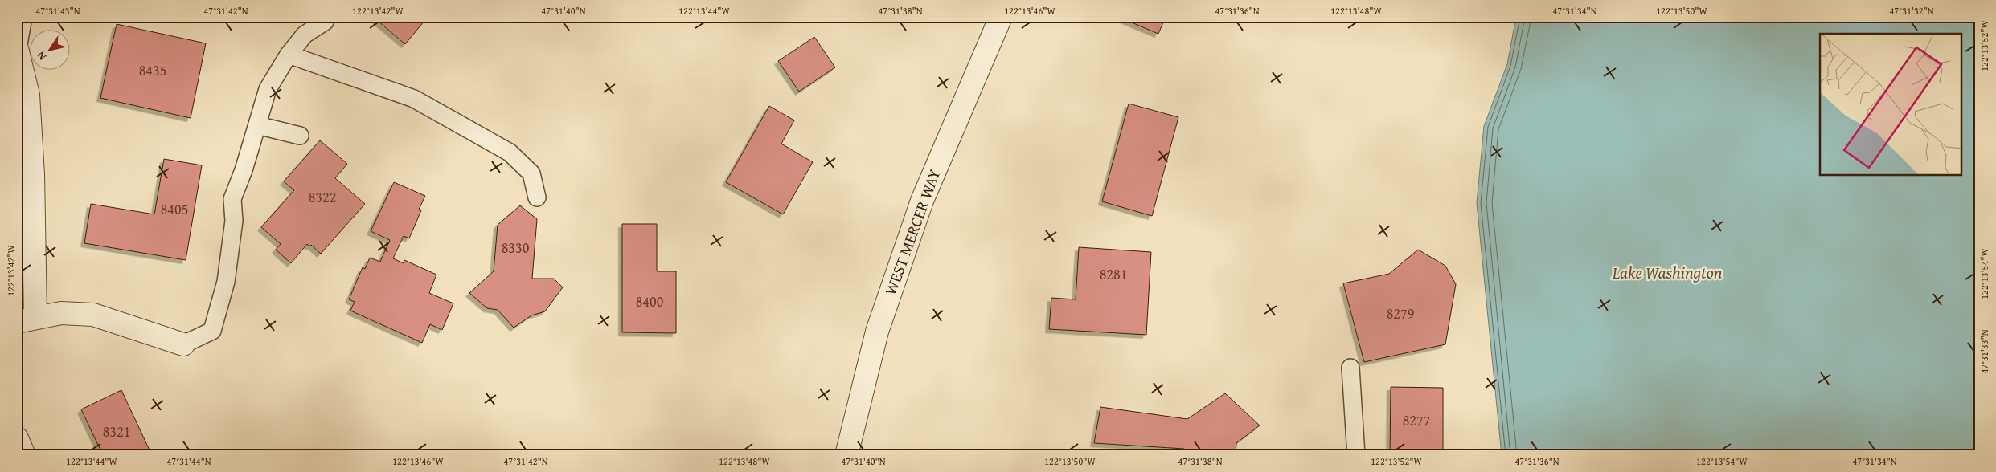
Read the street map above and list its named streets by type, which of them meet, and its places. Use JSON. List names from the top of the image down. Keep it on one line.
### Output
{"streets":{"street":["WEST MERCER WAY"]},"water":["Lake Washington"],"house_numbers":["8435","8322","8405","8330","8281","8400","8279","8277","8321"],"north":"bottom left","coordinates":["47°31'43\"N","47°31'42\"N","122°13'42\"W","47°31'40\"N","122°13'44\"W","47°31'38\"N","122°13'46\"W","47°31'36\"N","122°13'48\"W","47°31'34\"N","122°13'50\"W","47°31'32\"N","122°13'52\"W","122°13'54\"W","47°31'33\"N","47°31'44\"N"]}
